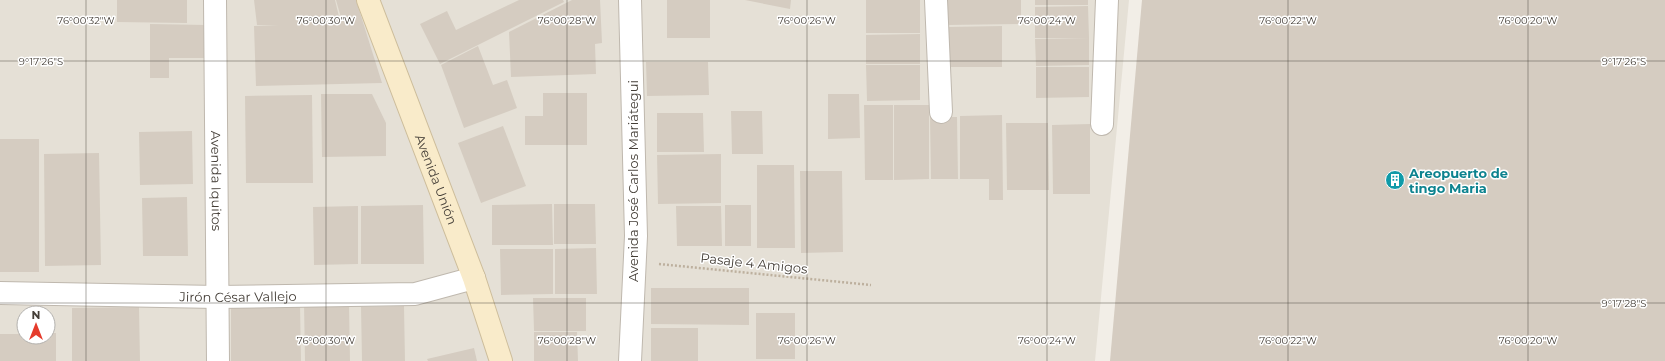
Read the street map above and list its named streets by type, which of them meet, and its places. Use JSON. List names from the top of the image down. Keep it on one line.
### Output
{"streets":{"main road":["Avenida Unión"],"street":["Avenida Iquitos","Avenida José Carlos Mariátegui","Jirón César Vallejo"],"path":["Pasaje 4 Amigos"]},"crossings":[["Avenida Unión","Jirón César Vallejo"],["Avenida Iquitos","Jirón César Vallejo"],["Avenida José Carlos Mariátegui","Pasaje 4 Amigos"]],"places":{"building":["Areopuerto de tingo Maria"]},"north":"top","coordinates":["76°00'32\"W","76°00'30\"W","76°00'28\"W","76°00'26\"W","76°00'24\"W","76°00'22\"W","76°00'20\"W","9°17'26\"S","9°17'28\"S"]}
